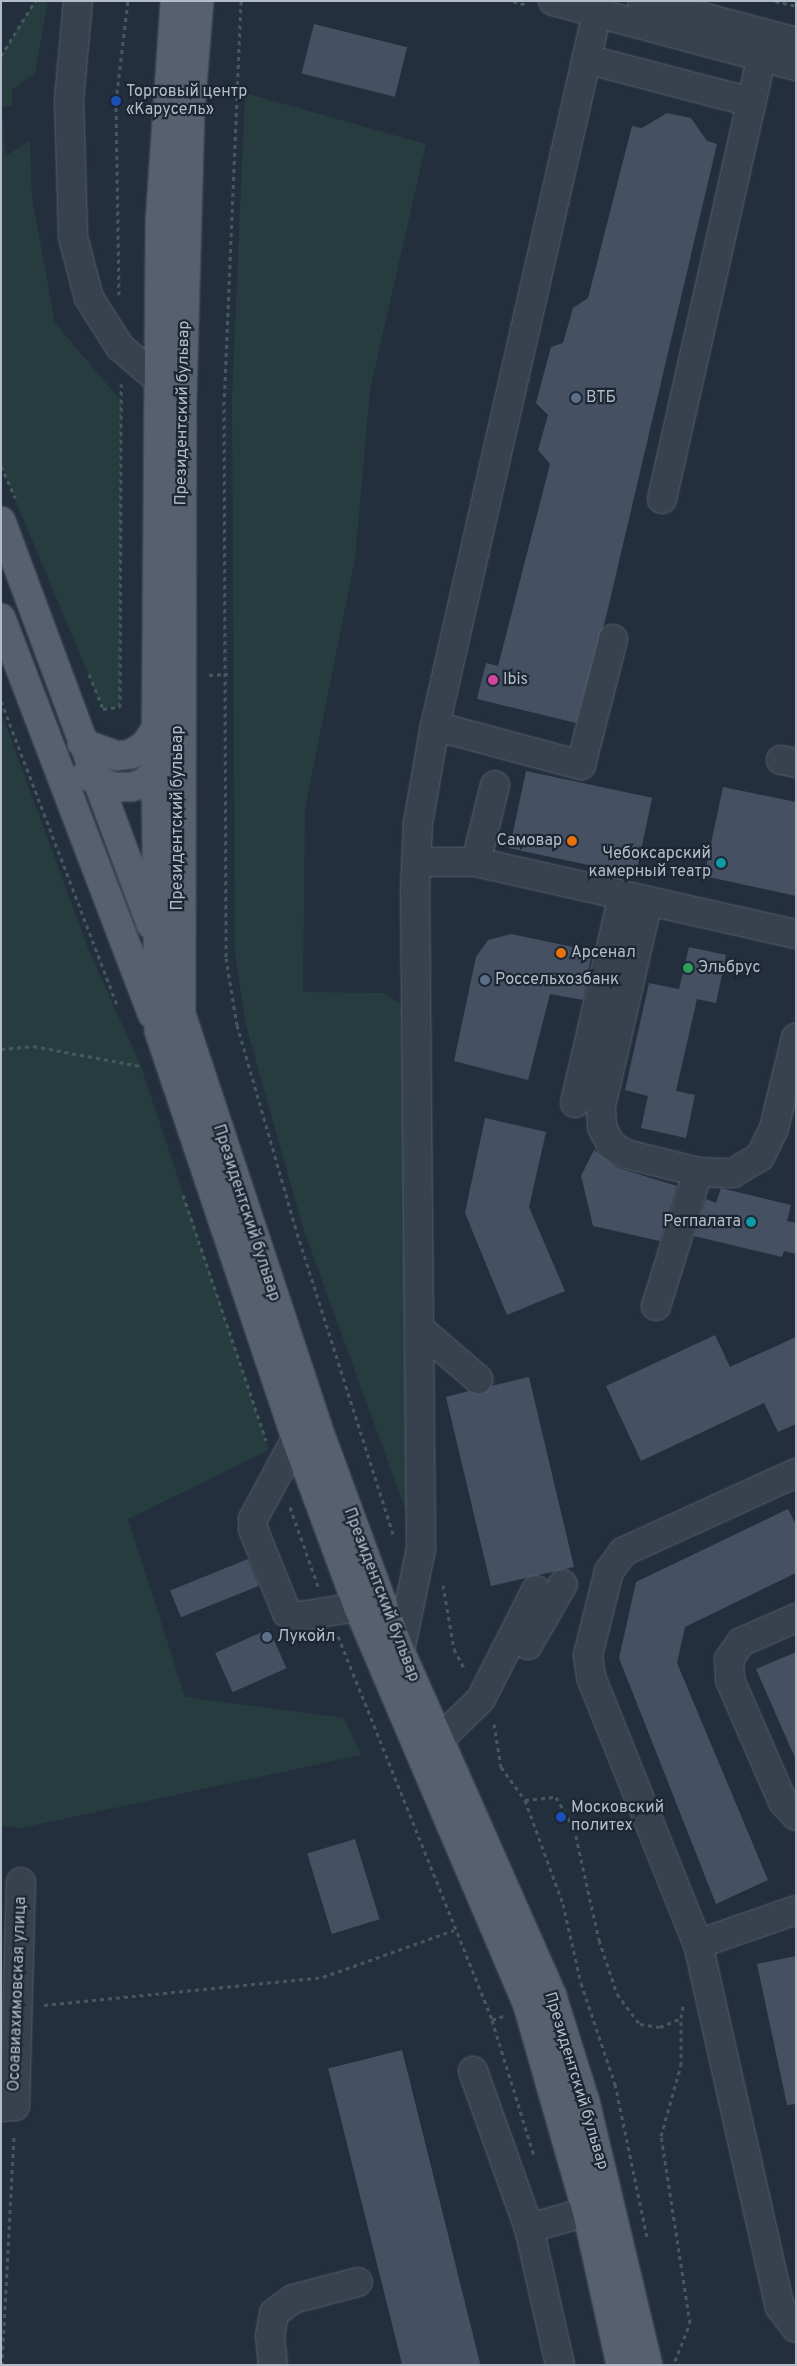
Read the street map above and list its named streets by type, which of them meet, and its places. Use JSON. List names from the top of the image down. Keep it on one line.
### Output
{"streets":{"main road":["Президентский бульвар"],"street":["Осоавиахимовская улица"]},"places":["Торговый центр «Карусель»","ВТБ","Ibis","Самовар","Чебоксарский камерный театр","Арсенал","Эльбрус","Россельхозбанк","Регпалата","Лукойл","Московский политех"]}
